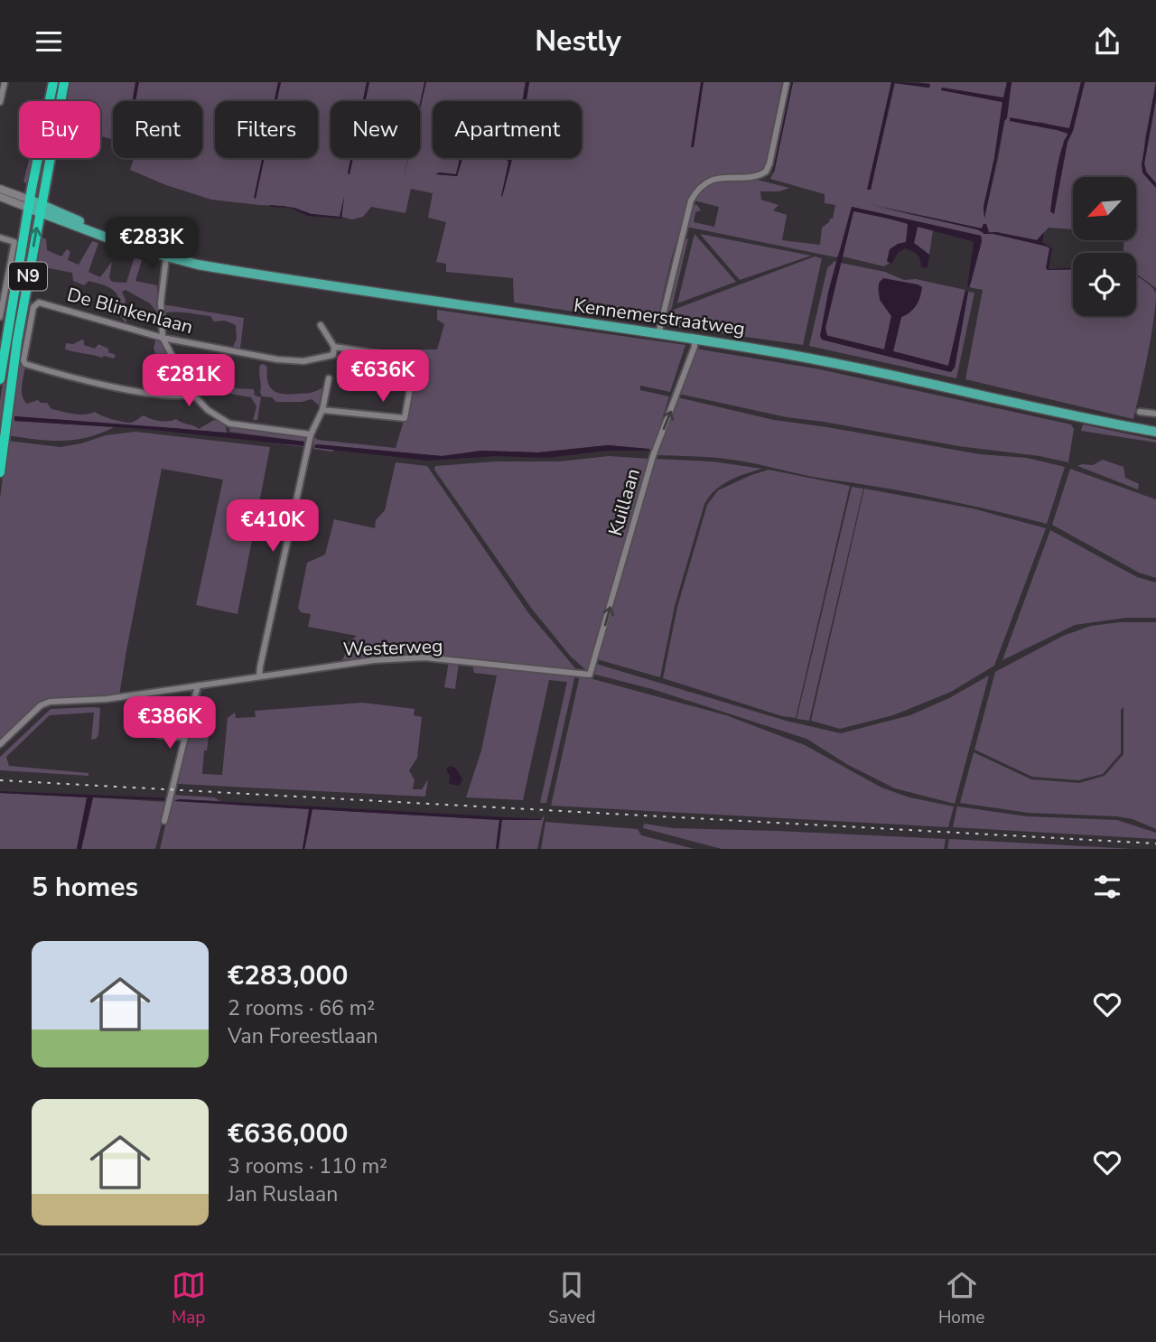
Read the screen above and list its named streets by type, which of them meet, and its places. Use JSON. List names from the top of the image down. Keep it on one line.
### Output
{"streets":{"highway":["N9"],"main road":["Kennemerstraatweg"],"street":["De Blinkenlaan","Kuillaan","Westerweg"]},"crossings":[["N9","Kennemerstraatweg"],["Kennemerstraatweg","Kuillaan"],["Kuillaan","Westerweg"]],"one_way":["Kuillaan"],"north":"bottom left","page":{"header":"Nestly","chip":["Buy","Rent","Filters","New","Apartment"],"price":["€283K","€636K","€281K","€410K","€386K"],"heading":"5 homes","list":[{"name":"€283,000","note":"2 rooms · 66 m² · Van Foreestlaan"},{"name":"€636,000","note":"3 rooms · 110 m² · Jan Ruslaan"}],"tabs":["Map","Saved","Home"]}}
